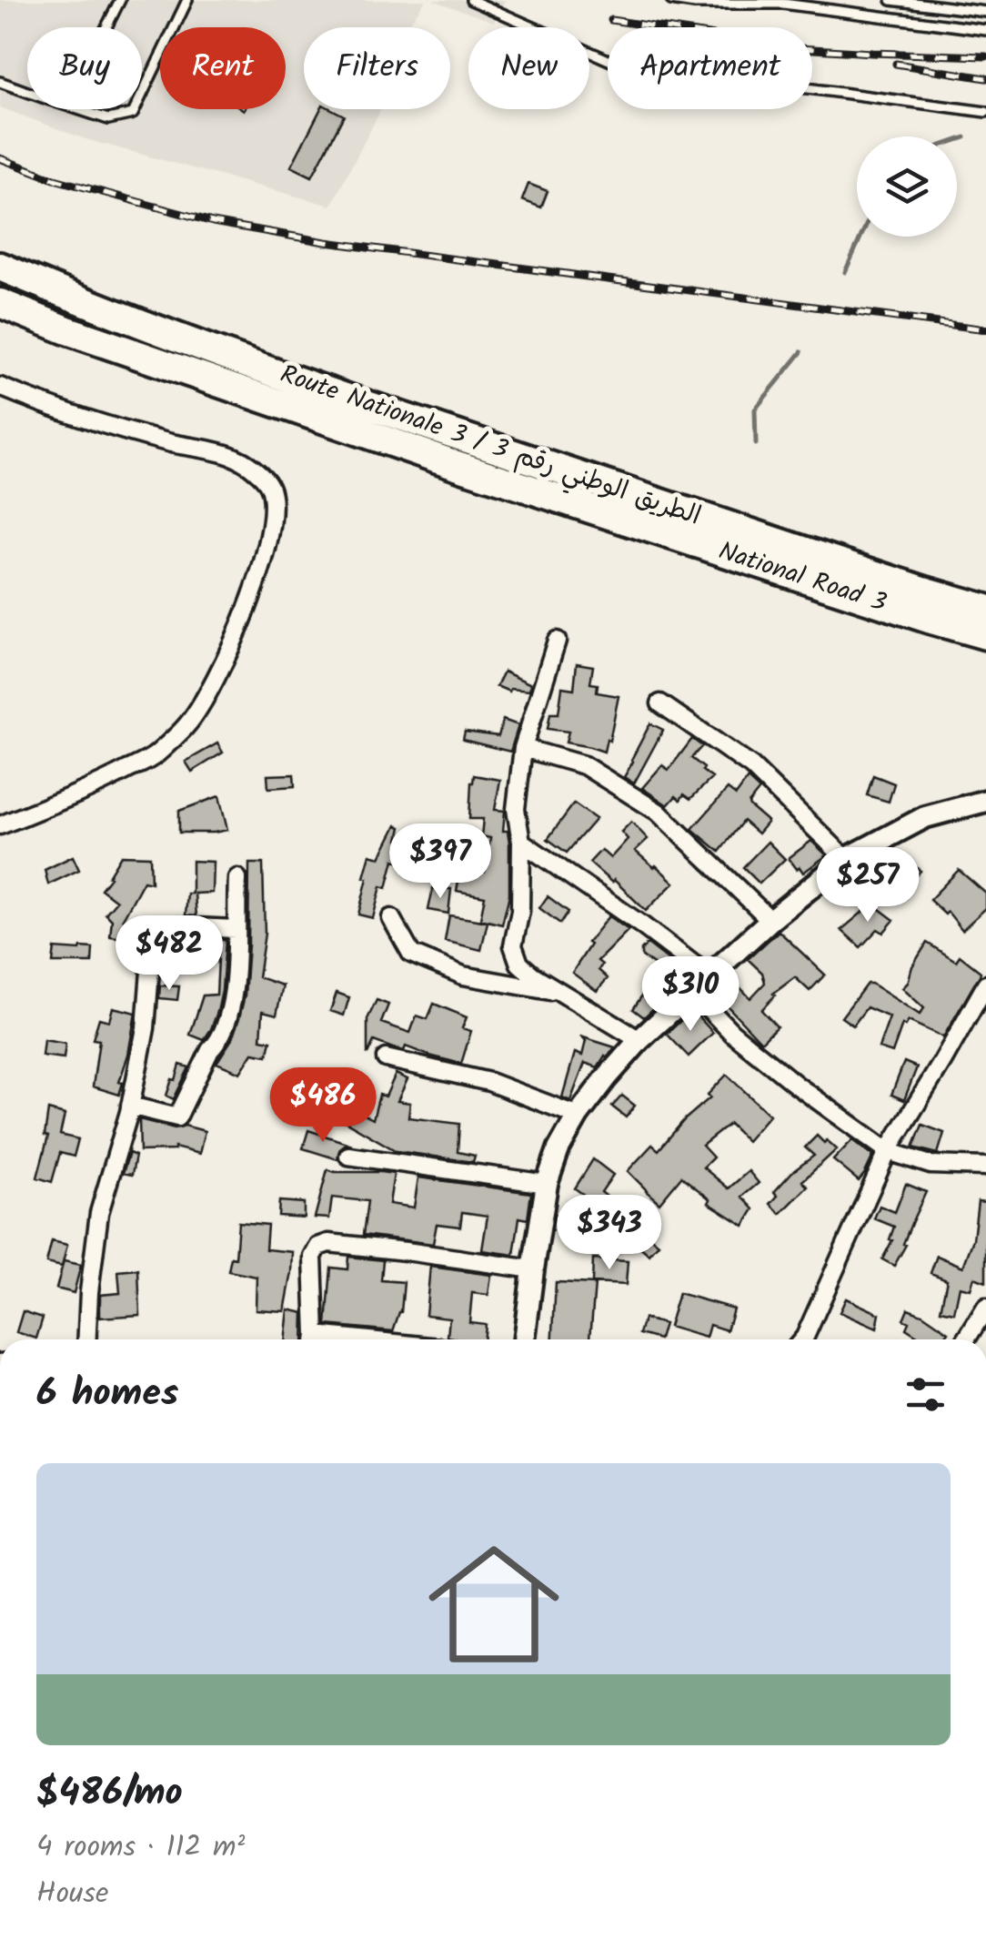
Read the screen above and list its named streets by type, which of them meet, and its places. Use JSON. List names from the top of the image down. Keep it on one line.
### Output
{"streets":{"highway":["Route Nationale 3 / الطريق الوطني رقم 3","National Road 3"]},"crossings":[["Route Nationale 3 / الطريق الوطني رقم 3","National Road 3"]],"page":{"chip":["Buy","Rent","Filters","New","Apartment"],"price":["$397","$257","$482","$310","$486","$343"],"heading":"6 homes","list":[{"name":"$486/mo","note":"4 rooms · 112 m² · House"}]}}
